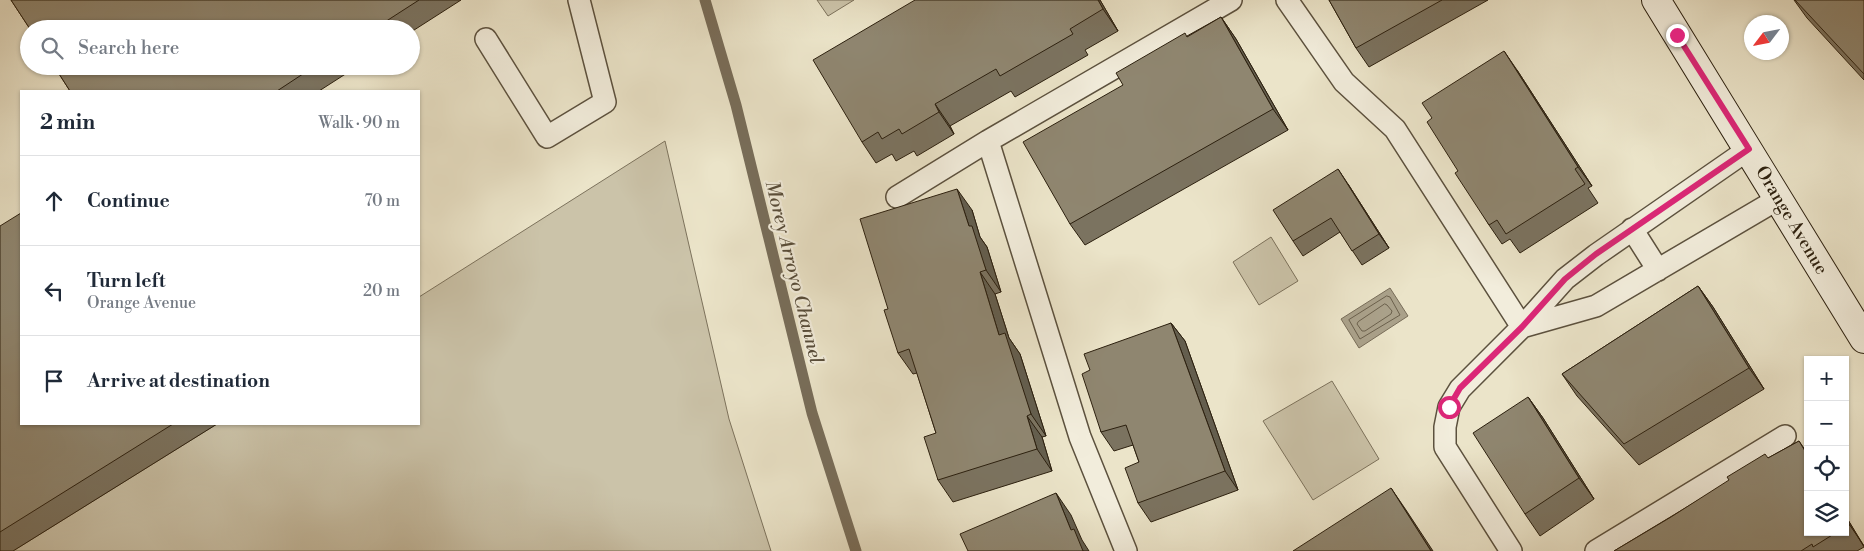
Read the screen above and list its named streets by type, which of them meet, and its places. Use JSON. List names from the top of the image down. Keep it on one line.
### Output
{"streets":{"street":["Orange Avenue"]},"water":["Morey Arroyo Channel"],"north":"bottom left","page":{"search":"Search here","heading":["2 min","Walk · 90 m"],"list":[["Continue","70 m"],["Turn left","Orange Avenue","20 m"],"Arrive at destination"],"map_buttons":["+","−"]}}
